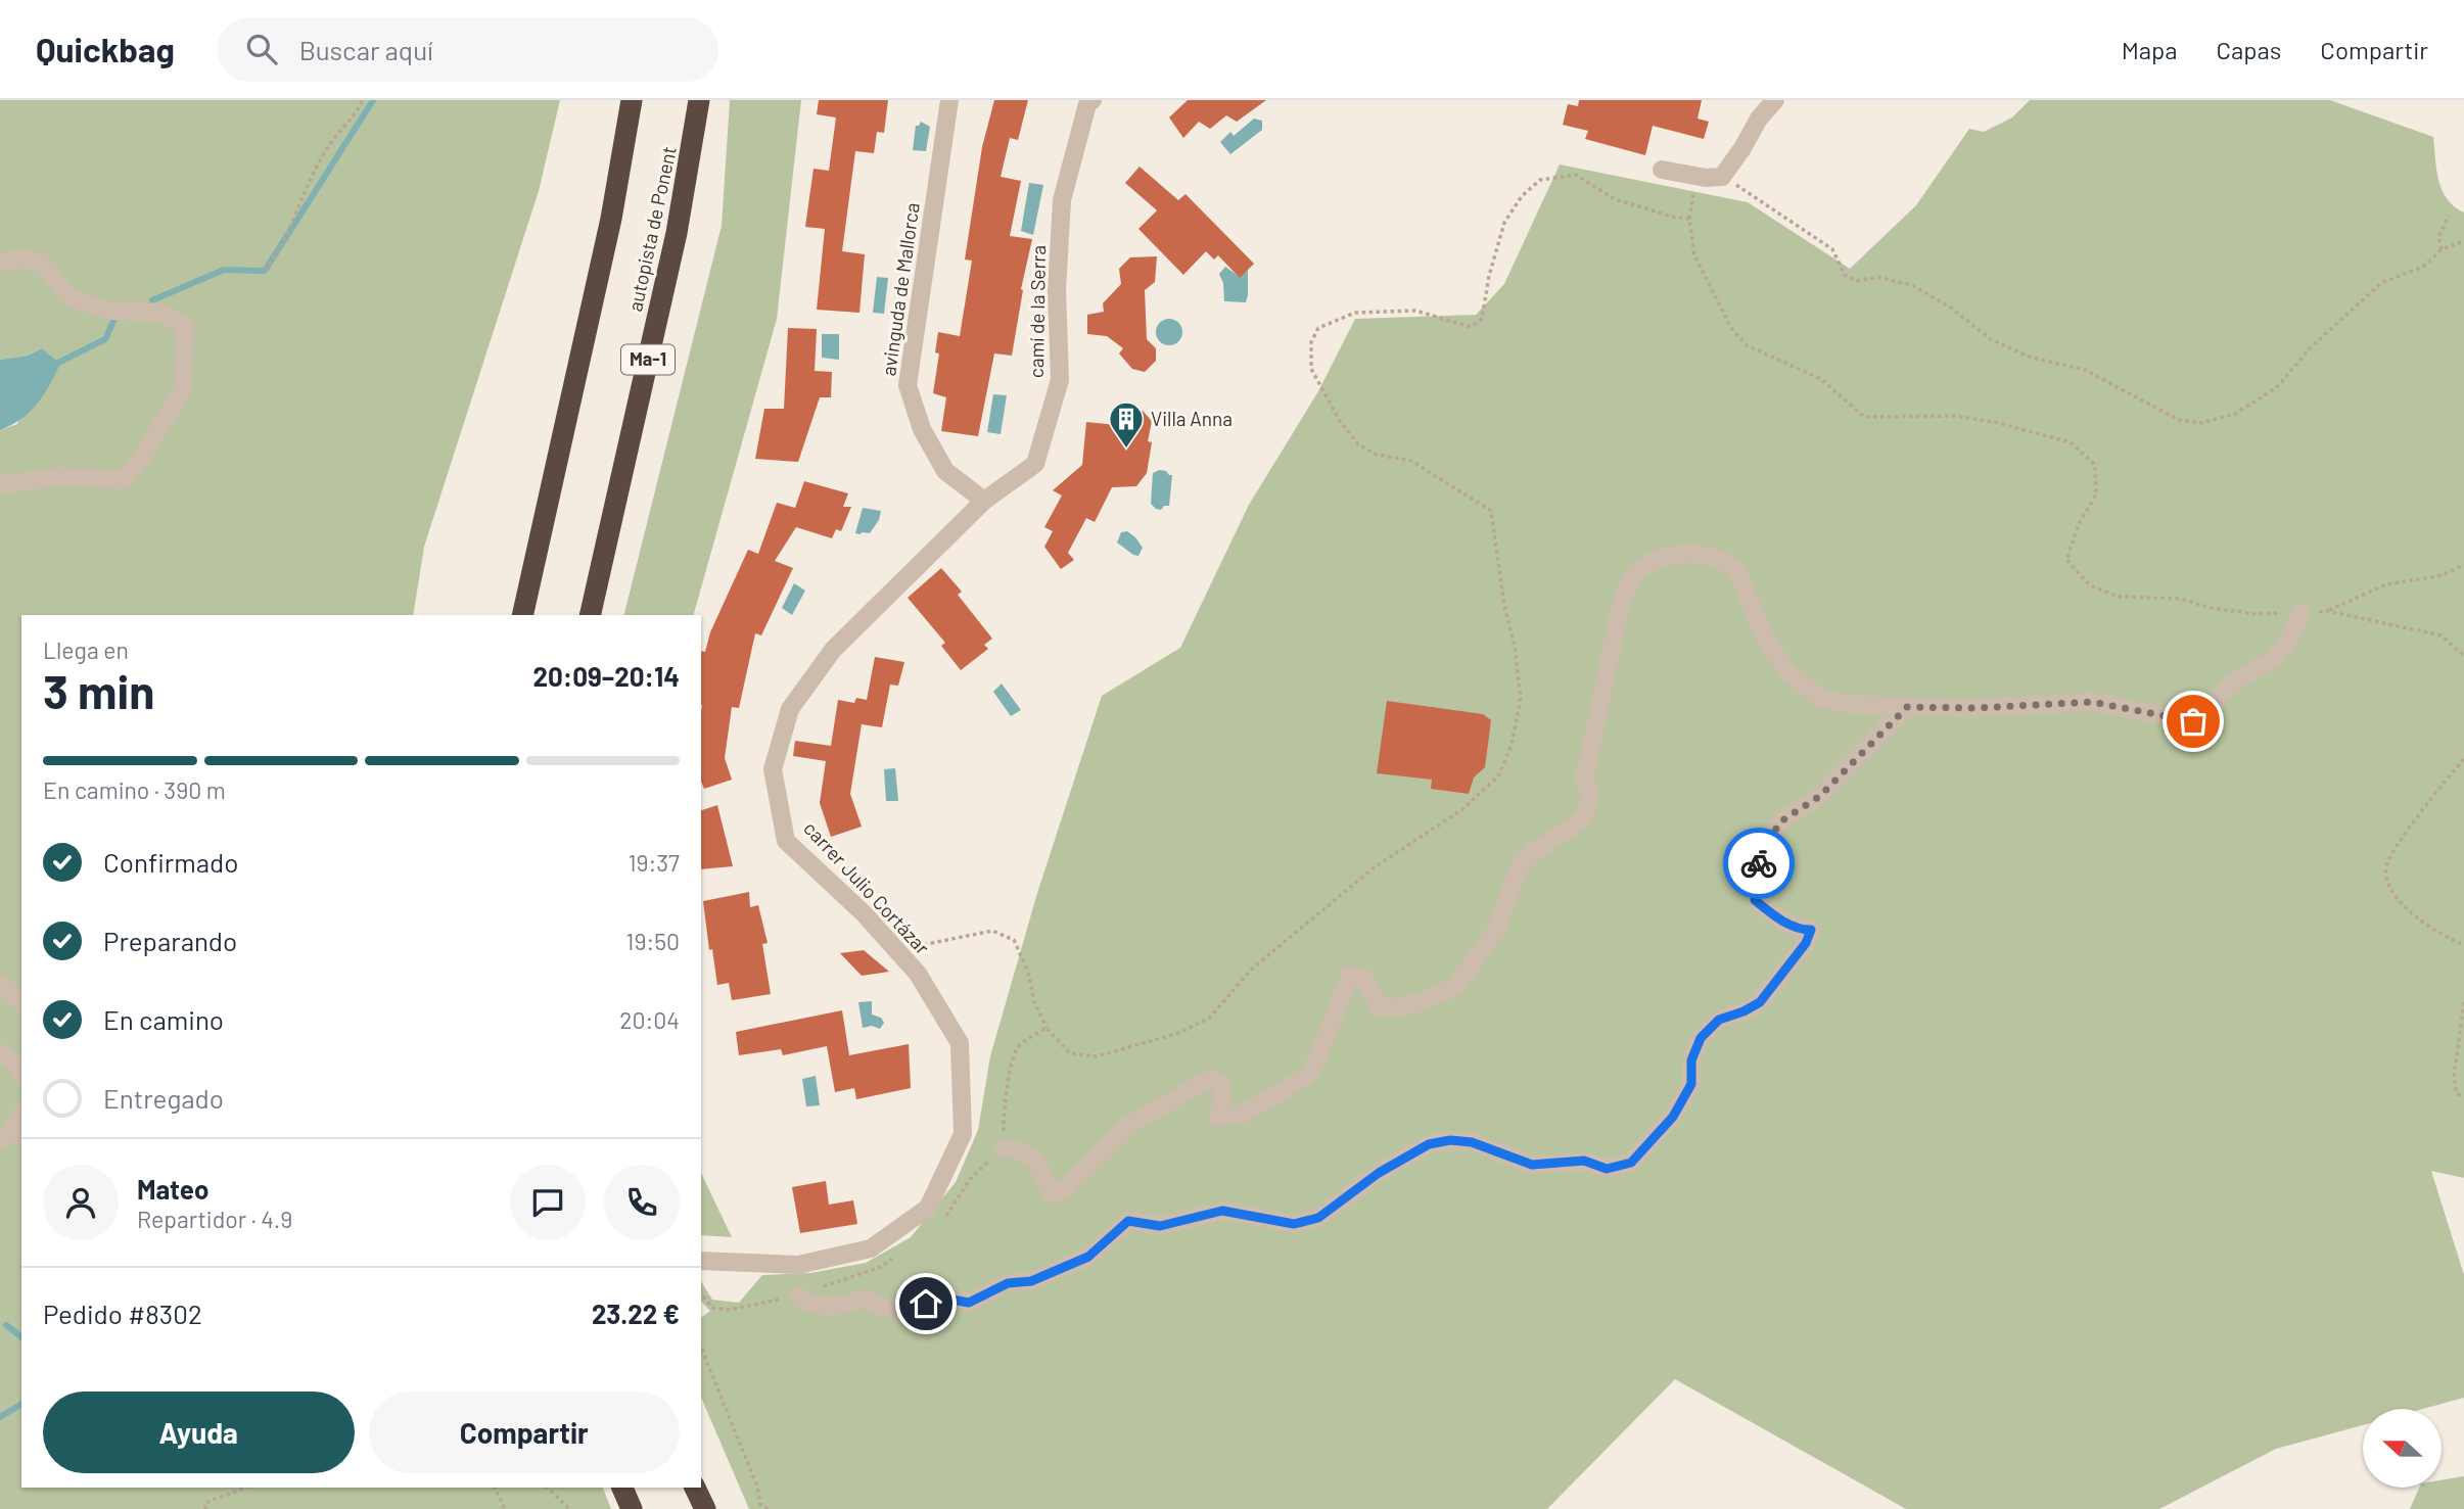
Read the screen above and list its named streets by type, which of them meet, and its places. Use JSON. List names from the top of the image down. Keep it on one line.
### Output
{"streets":{"highway":["autopista de Ponent","Ma-1"],"street":["avinguda de Mallorca","camí de la Serra","carrer Julio Cortázar"]},"crossings":[["avinguda de Mallorca","camí de la Serra"],["avinguda de Mallorca","carrer Julio Cortázar"],["camí de la Serra","carrer Julio Cortázar"]],"places":{"building":["Villa Anna"]},"north":"left","page":{"header":"Quickbag","search":"Buscar aquí","nav":["Mapa","Capas","Compartir"],"heading":["3 min","Llega en","20:09–20:14"],"panel":["Mateo","Repartidor · 4.9","Pedido #8302","23.22 €"],"bar":"En camino · 390 m","list":[["Confirmado","19:37"],["Preparando","19:50"],["En camino","20:04"],"Entregado"],"buttons":["Ayuda","Compartir"]}}
